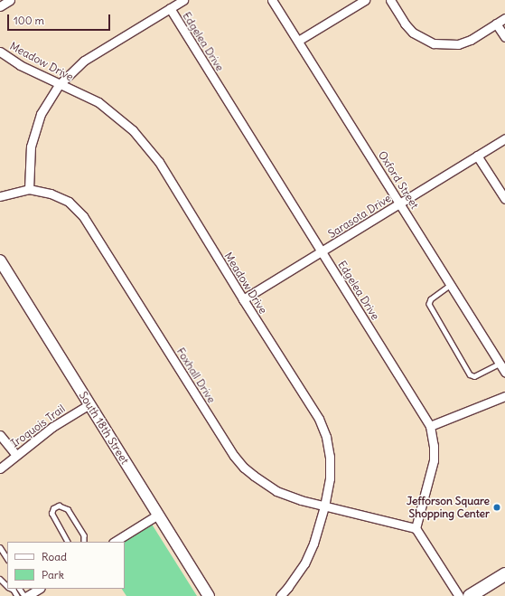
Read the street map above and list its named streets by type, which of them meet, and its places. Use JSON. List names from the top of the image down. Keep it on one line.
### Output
{"streets":{"main road":["South 18th Street"],"street":["Edgelea Drive","Meadow Drive","Oxford Street","Sarasota Drive","Foxhall Drive","Iroquois Trail"]},"crossings":[["Edgelea Drive","Sarasota Drive"],["Edgelea Drive","Foxhall Drive"],["Meadow Drive","Sarasota Drive"],["Meadow Drive","Foxhall Drive"],["Oxford Street","Sarasota Drive"],["Iroquois Trail","South 18th Street"]],"places":["Jefforson Square Shopping Center"],"legend":["Road","Park"],"scale_bar":"100 m"}
